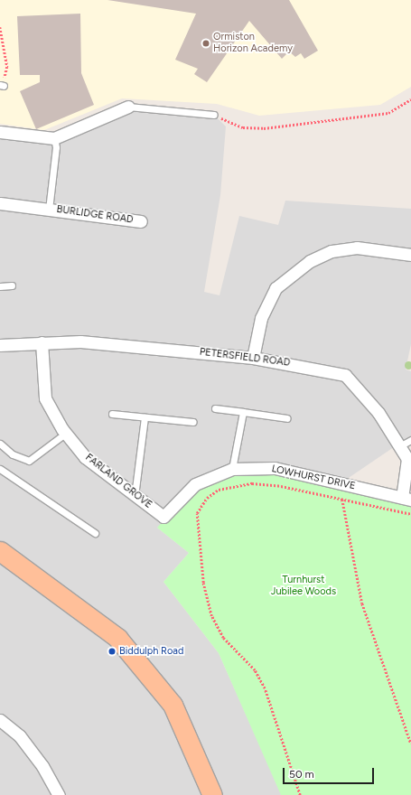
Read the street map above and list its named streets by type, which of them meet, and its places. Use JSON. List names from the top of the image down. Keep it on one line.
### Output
{"streets":{"street":["BURLIDGE ROAD","PETERSFIELD ROAD","LOWHURST DRIVE","FARLAND GROVE"]},"crossings":[["PETERSFIELD ROAD","LOWHURST DRIVE"],["PETERSFIELD ROAD","FARLAND GROVE"],["LOWHURST DRIVE","FARLAND GROVE"]],"parks":["Turnhurst Jubilee Woods"],"places":["Ormiston Horizon Academy","Biddulph Road"],"scale_bar":"50 m"}
